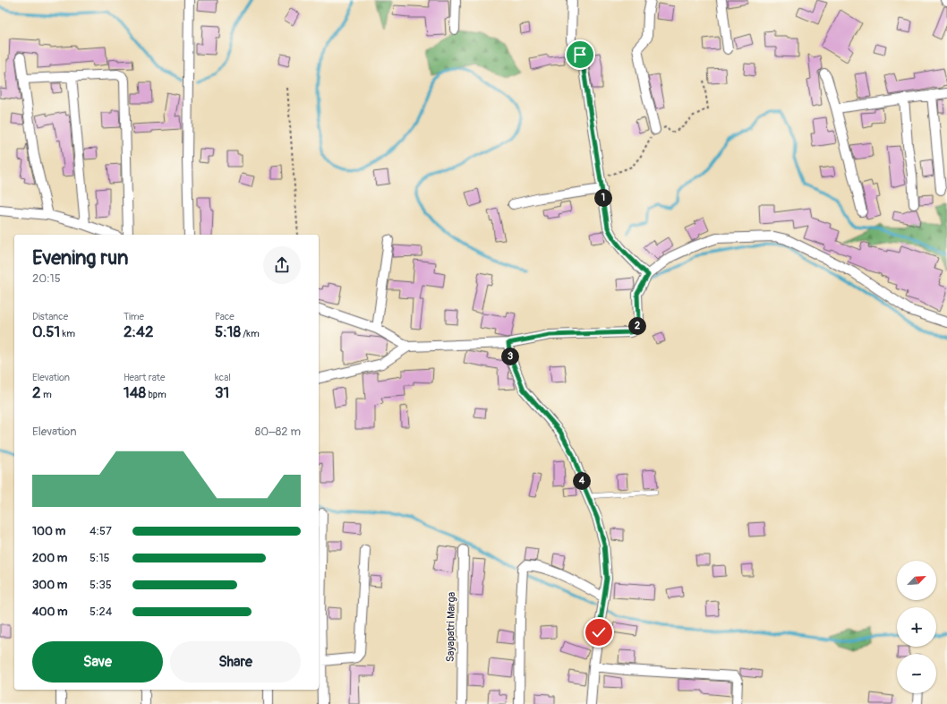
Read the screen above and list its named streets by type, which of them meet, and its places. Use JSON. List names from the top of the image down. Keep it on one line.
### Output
{"streets":{"street":["Sayapatri Marga"]},"north":"top right","page":{"pins":["1","2","3","4"],"heading":["Evening run","20:15"],"stats":[["Distance","0.51 km"],["Time","2:42"],["Pace","5:18 /km"],["Elevation","2 m"],["Heart rate","148 bpm"],["kcal","31"]],"chart":["Elevation","80–82 m"],"list":[{"name":"100 m","note":"4:57"},{"name":"200 m","note":"5:15"},{"name":"300 m","note":"5:35"},{"name":"400 m","note":"5:24"}],"map_buttons":["+","−"],"buttons":["Save","Share"]}}
